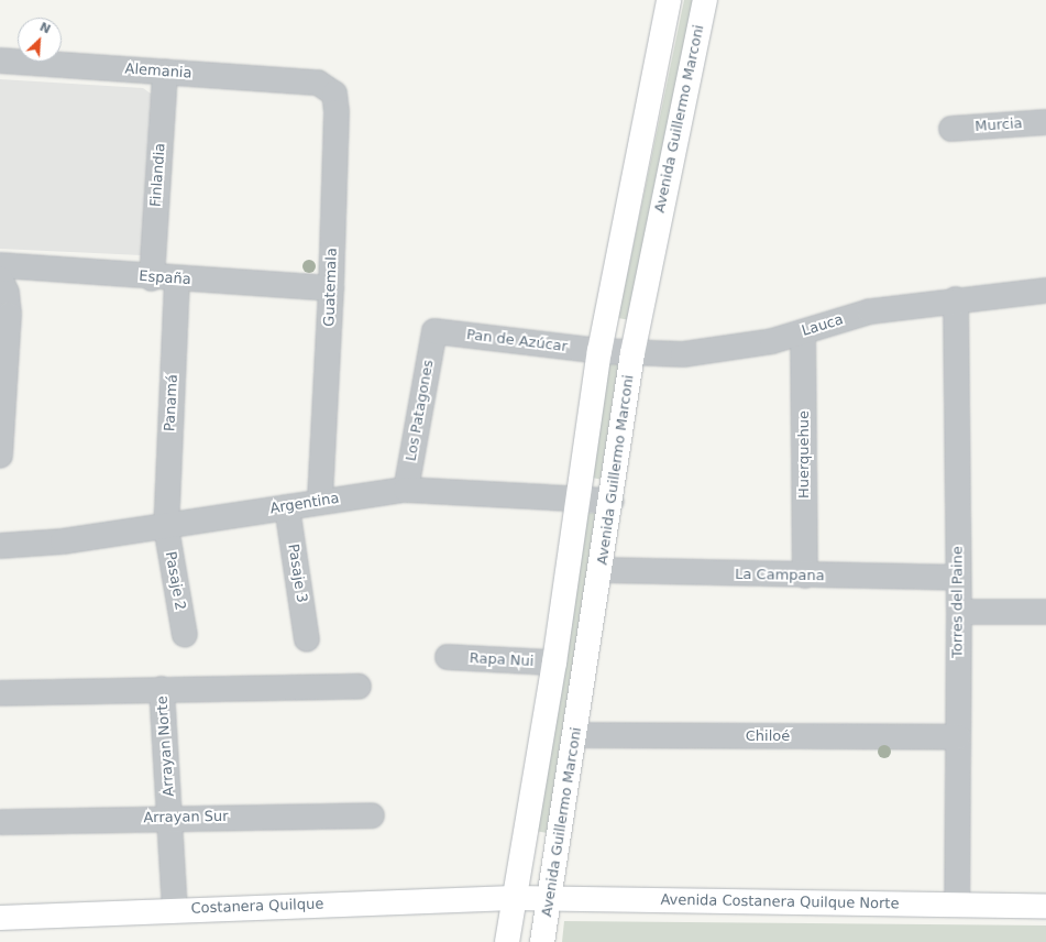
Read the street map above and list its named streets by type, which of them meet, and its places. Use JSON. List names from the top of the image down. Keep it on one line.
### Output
{"streets":{"main road":["Avenida Guillermo Marconi","Avenida Costanera Quilque Norte","Costanera Quilque"],"street":["Alemania","Murcia","Finlandia","España","Guatemala","Lauca","Pan de Azúcar","Panamá","Los Patagones","Huerquehue","Argentina","Pasaje 3","La Campana","Pasaje 2","Torres del Paine","Rapa Nui","Chiloé","Arrayan Norte","Arrayan Sur"]},"crossings":[["Alemania","Finlandia"],["Alemania","Guatemala"],["Avenida Guillermo Marconi","Lauca"],["Avenida Guillermo Marconi","Argentina"],["Avenida Guillermo Marconi","La Campana"],["Avenida Guillermo Marconi","Chiloé"],["Avenida Guillermo Marconi","Avenida Costanera Quilque Norte"],["Finlandia","España"],["España","Guatemala"],["España","Panamá"],["Guatemala","Argentina"],["Lauca","Pan de Azúcar"],["Lauca","Huerquehue"],["Lauca","Torres del Paine"],["Pan de Azúcar","Los Patagones"],["Panamá","Argentina"],["Panamá","Pasaje 2"],["Los Patagones","Argentina"],["Huerquehue","La Campana"],["Argentina","Pasaje 3"],["Argentina","Pasaje 2"],["La Campana","Torres del Paine"],["Torres del Paine","Chiloé"],["Torres del Paine","Avenida Costanera Quilque Norte"],["Arrayan Norte","Arrayan Sur"],["Arrayan Norte","Costanera Quilque"],["Avenida Costanera Quilque Norte","Costanera Quilque"]],"north":"top right"}
